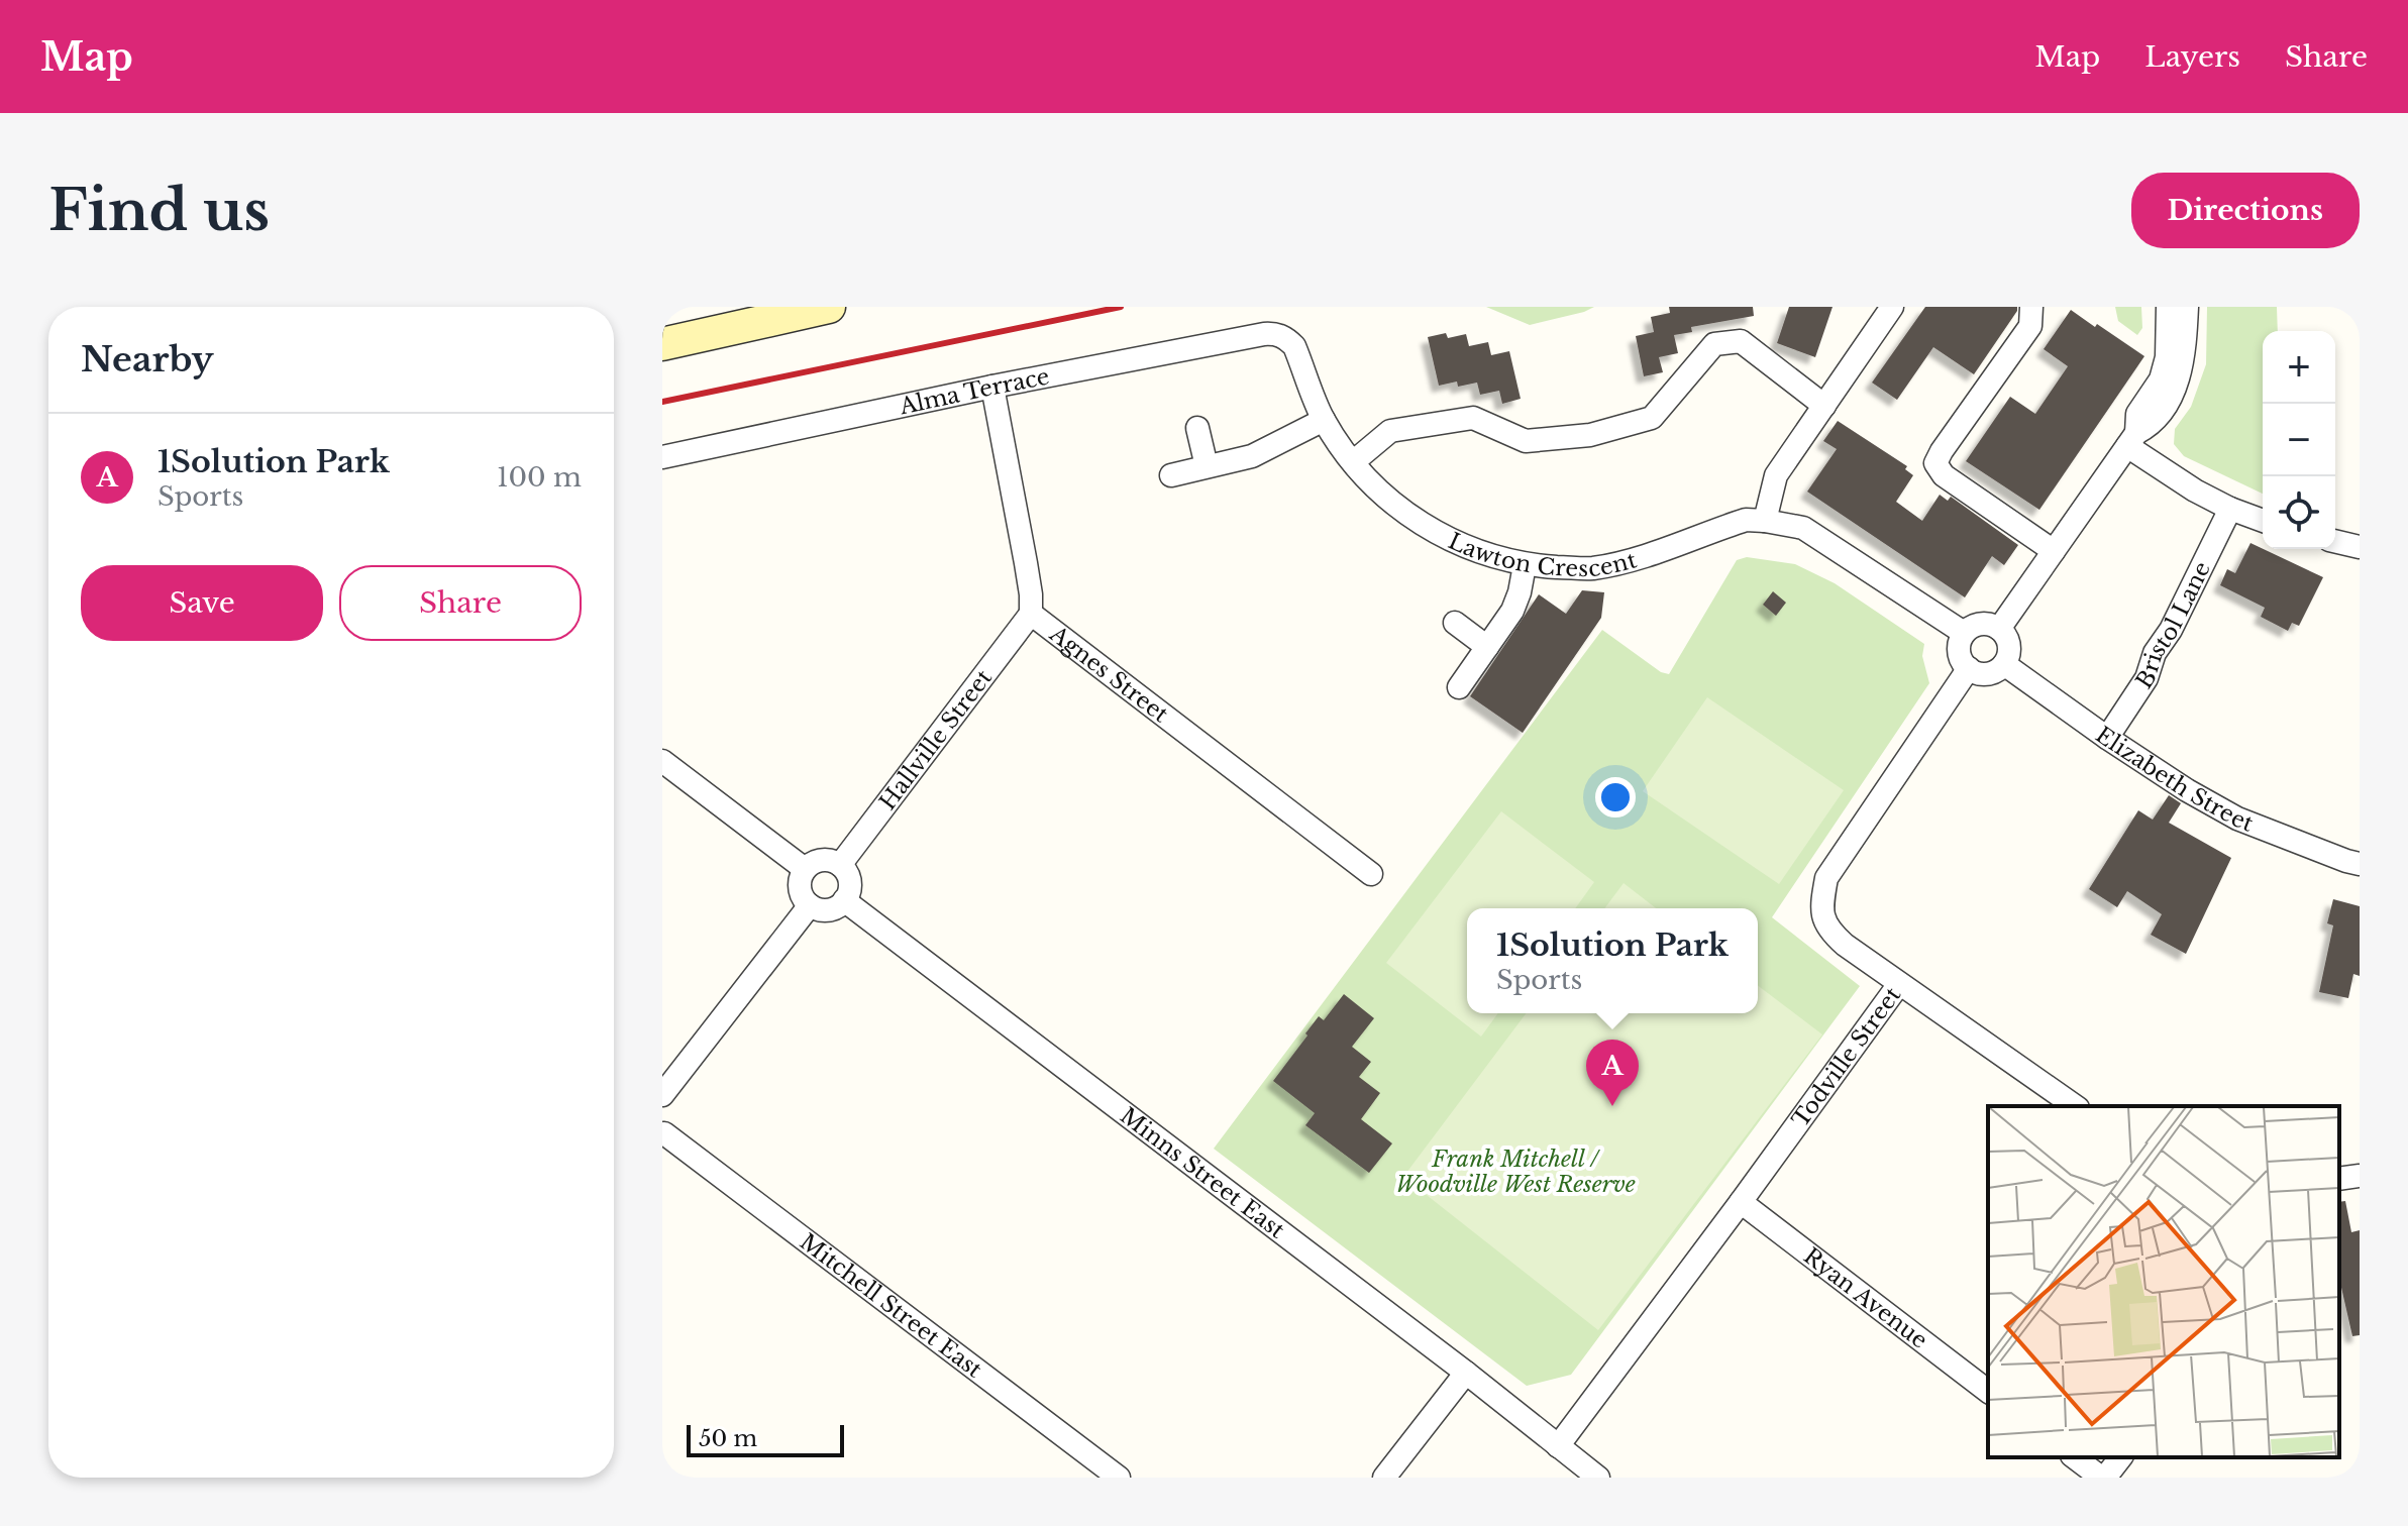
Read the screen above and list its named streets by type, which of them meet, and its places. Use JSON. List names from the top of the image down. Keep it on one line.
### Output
{"streets":{"street":["Alma Terrace","Lawton Crescent","Bristol Lane","Agnes Street","Hallville Street","Elizabeth Street","Todville Street","Minns Street East","Ryan Avenue","Mitchell Street East"]},"crossings":[["Alma Terrace","Lawton Crescent"],["Alma Terrace","Agnes Street"],["Bristol Lane","Elizabeth Street"],["Agnes Street","Hallville Street"],["Hallville Street","Minns Street East"],["Elizabeth Street","Todville Street"],["Todville Street","Minns Street East"],["Todville Street","Ryan Avenue"]],"parks":["Frank Mitchell / Woodville West Reserve"],"scale_bar":"50 m","page":{"header":"Map","nav":["Map","Layers","Share"],"buttons":["Directions",["Save","Share"]],"title":"Find us","heading":"Nearby","map_buttons":["+","−"],"list":[{"mark":"A","name":"1Solution Park","note":"Sports","value":"100 m"}],"popup":["1Solution Park","Sports"],"pins":"A","scale":"50 m"}}
